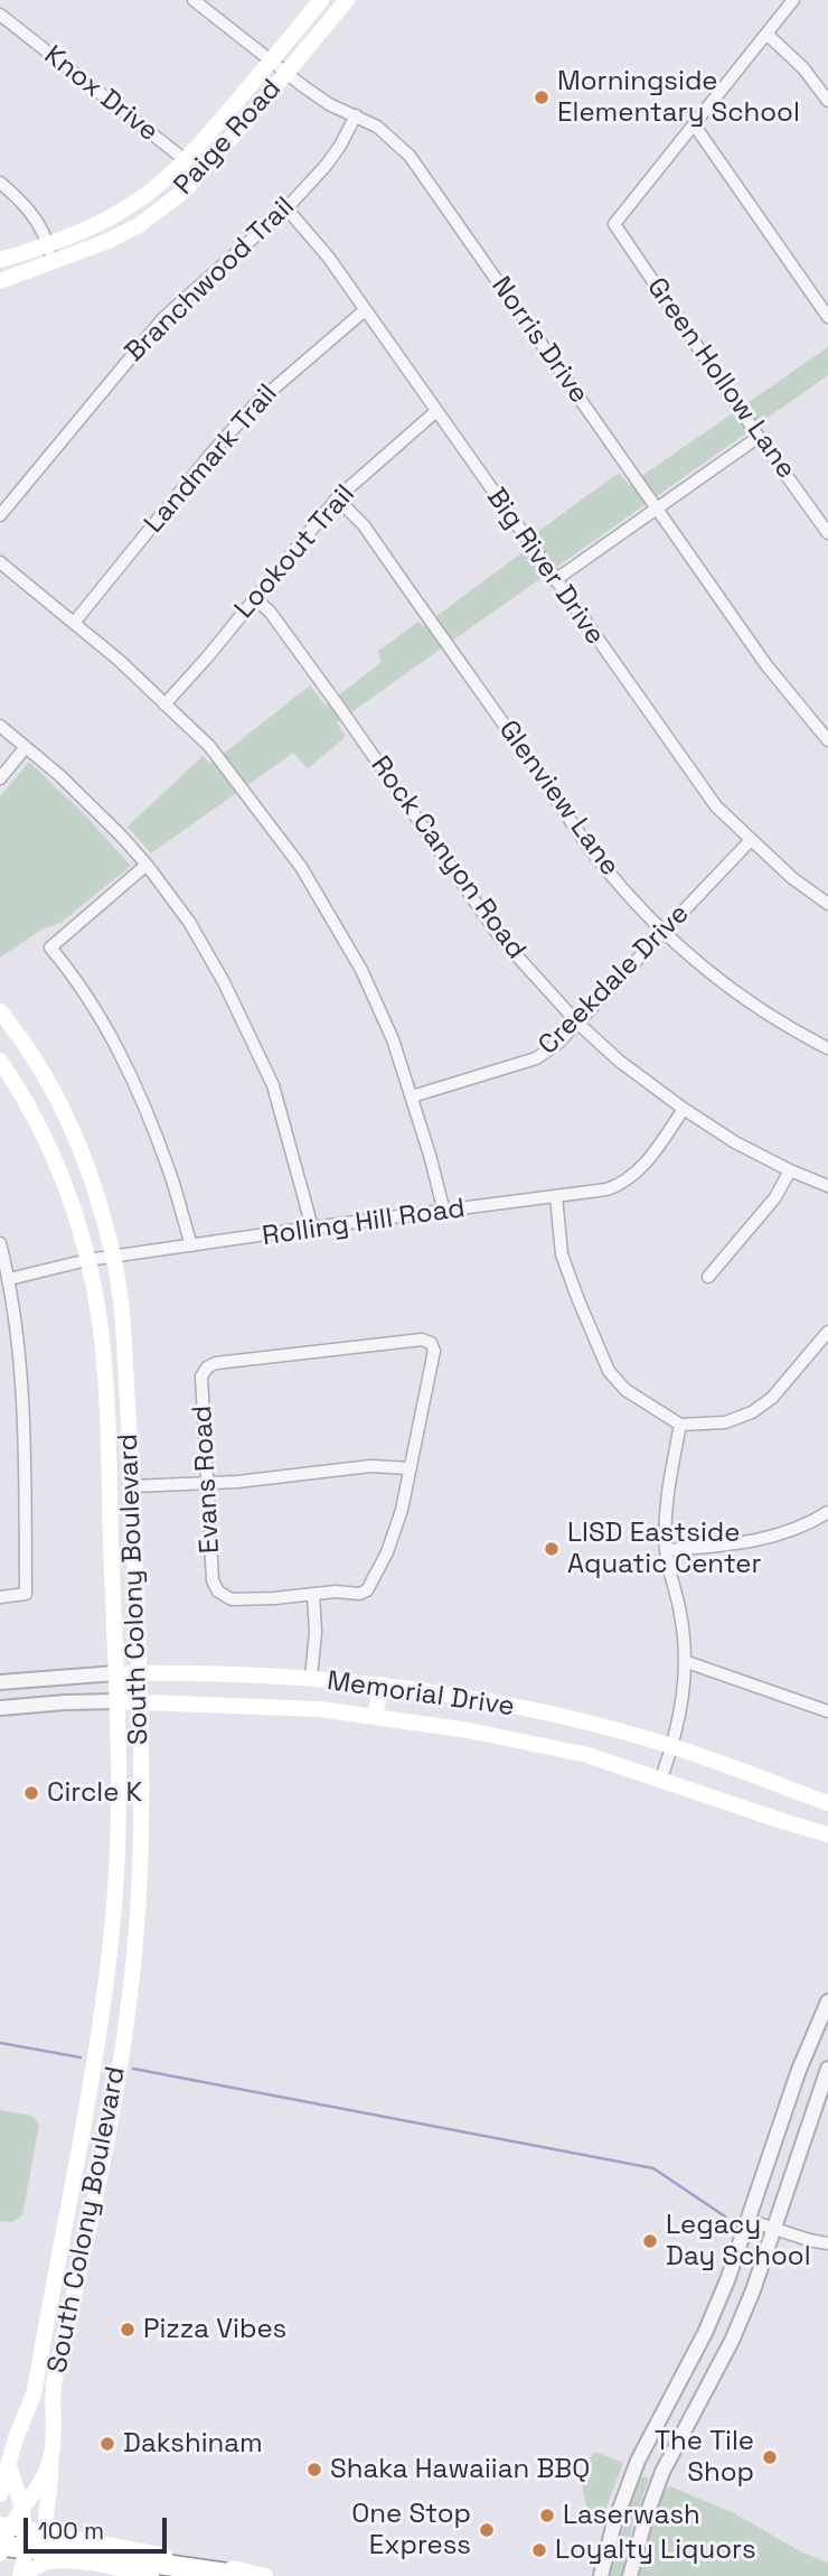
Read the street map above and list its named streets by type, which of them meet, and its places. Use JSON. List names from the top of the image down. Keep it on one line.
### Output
{"streets":{"main road":["Paige Road","South Colony Boulevard","Memorial Drive"],"street":["Knox Drive","Branchwood Trail","Norris Drive","Green Hollow Lane","Landmark Trail","Lookout Trail","Big River Drive","Glenview Lane","Rock Canyon Road","Creekdale Drive","Rolling Hill Road","Evans Road"]},"crossings":[["Knox Drive","Paige Road"],["Paige Road","Norris Drive"],["Branchwood Trail","Norris Drive"],["Branchwood Trail","Big River Drive"],["Landmark Trail","Big River Drive"],["Lookout Trail","Big River Drive"],["Lookout Trail","Glenview Lane"],["Lookout Trail","Rock Canyon Road"],["Big River Drive","Creekdale Drive"],["Glenview Lane","Creekdale Drive"],["Rock Canyon Road","Creekdale Drive"],["Rock Canyon Road","Rolling Hill Road"],["Rolling Hill Road","South Colony Boulevard"],["South Colony Boulevard","Memorial Drive"]],"places":["Morningside Elementary School","LISD Eastside Aquatic Center","Circle K","Legacy Day School","Pizza Vibes","Dakshinam","The Tile Shop","Shaka Hawaiian BBQ","Laserwash","One Stop Express","Loyalty Liquors"],"scale_bar":"100 m"}
